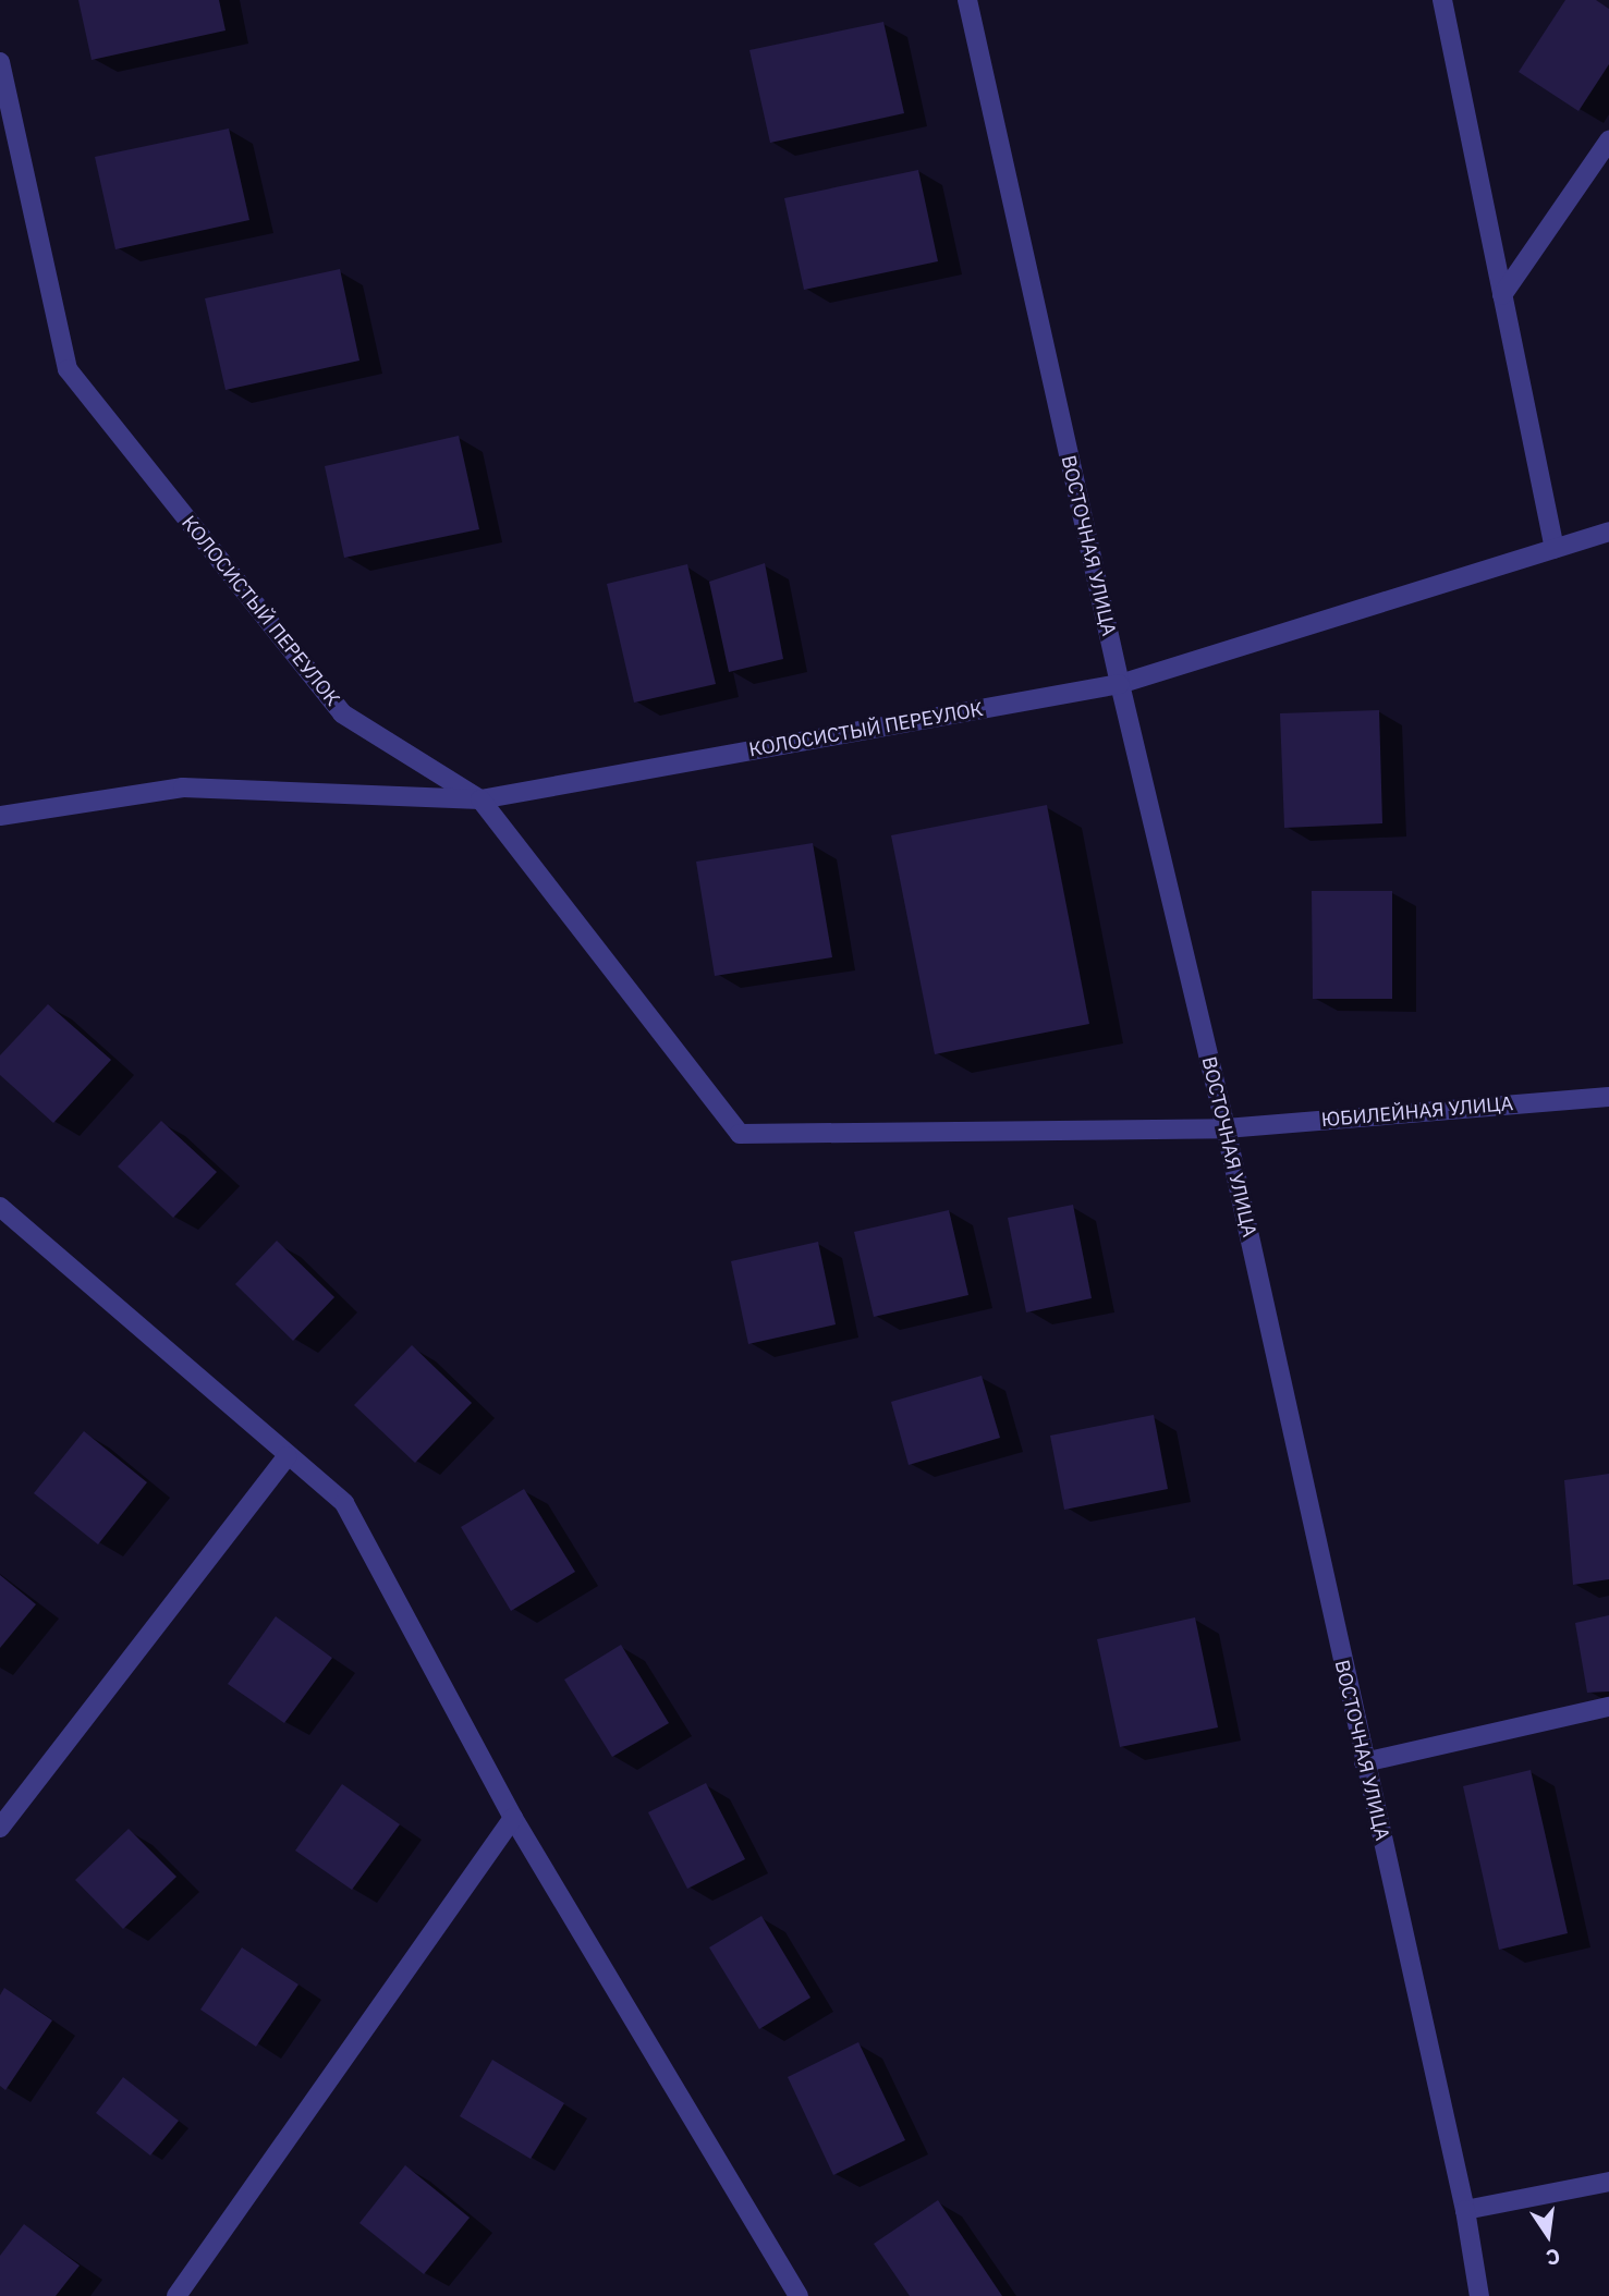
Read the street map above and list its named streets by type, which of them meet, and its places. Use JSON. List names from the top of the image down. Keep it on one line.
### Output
{"streets":{"street":["ВОСТОЧНАЯ УЛИЦА","КОЛОСИСТЫЙ ПЕРЕУЛОК","ЮБИЛЕЙНАЯ УЛИЦА"]},"crossings":[["ВОСТОЧНАЯ УЛИЦА","КОЛОСИСТЫЙ ПЕРЕУЛОК"],["ВОСТОЧНАЯ УЛИЦА","ЮБИЛЕЙНАЯ УЛИЦА"],["КОЛОСИСТЫЙ ПЕРЕУЛОК","ЮБИЛЕЙНАЯ УЛИЦА"]],"north":"bottom"}
